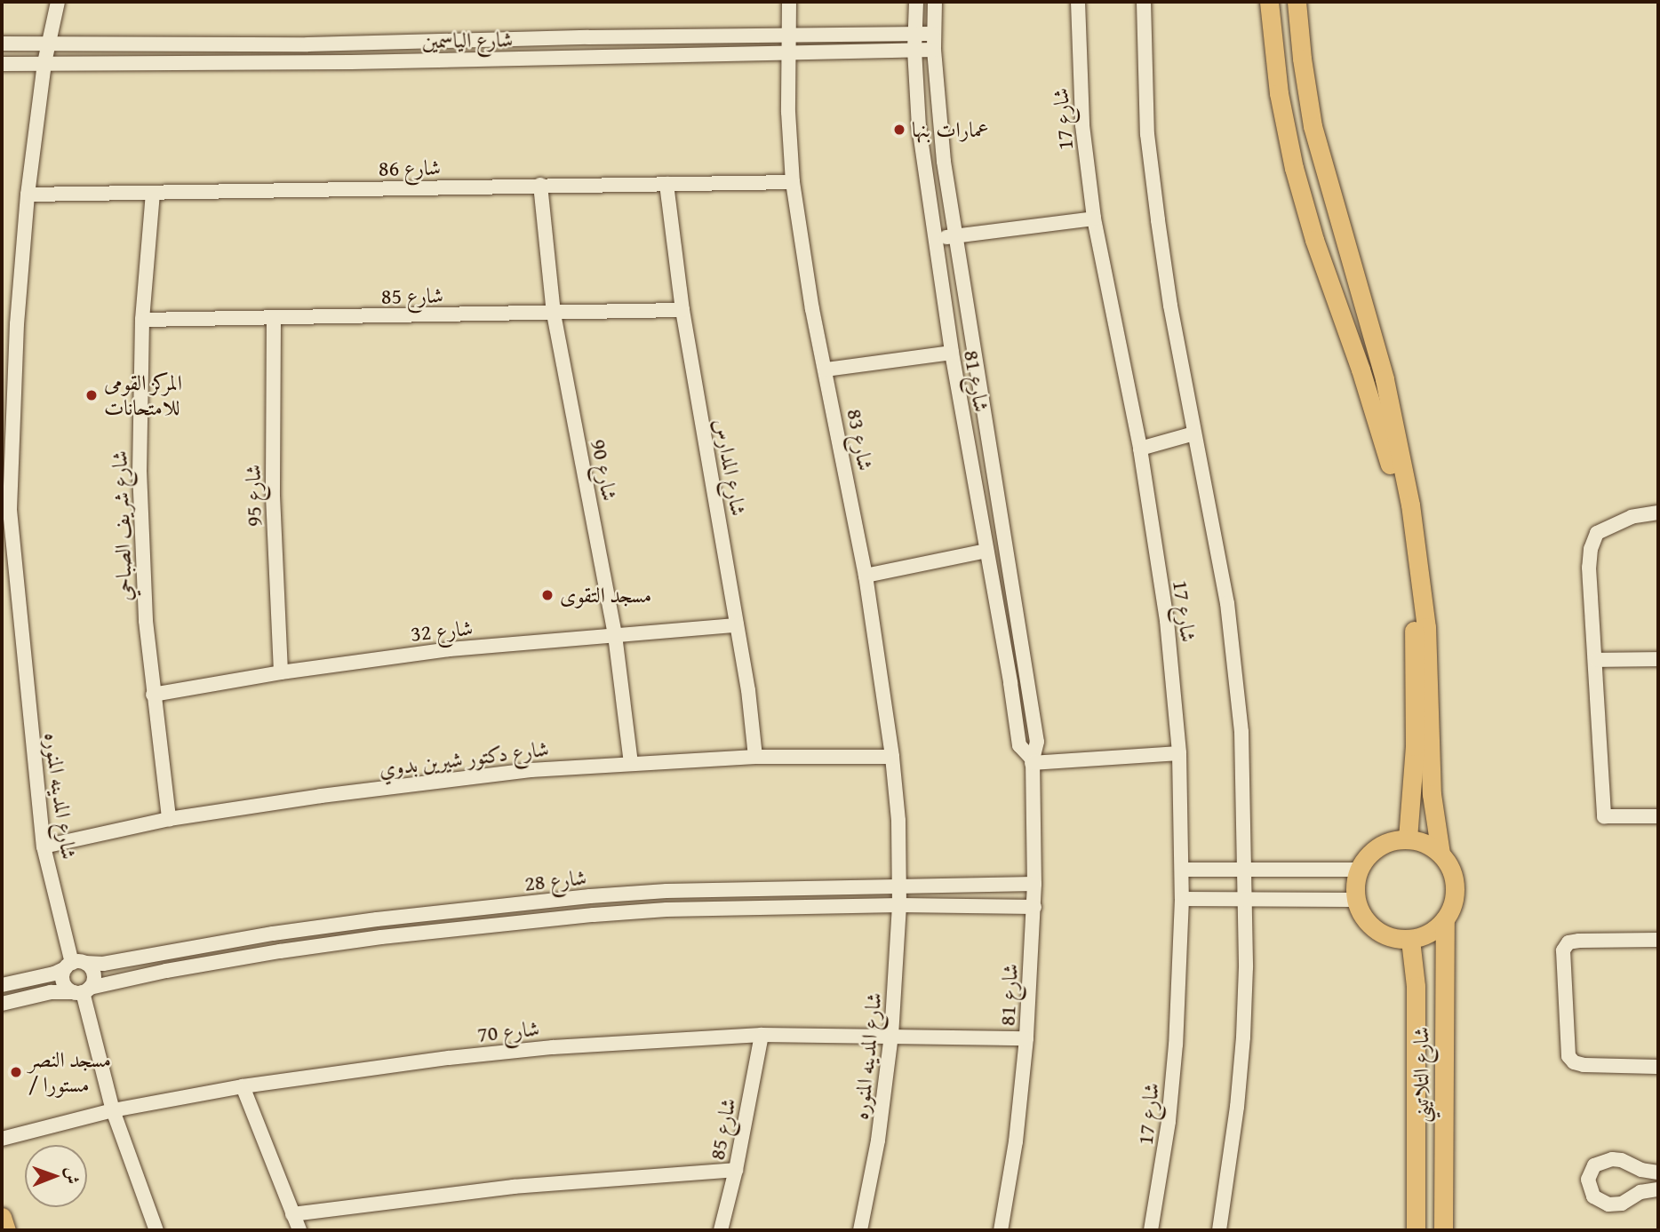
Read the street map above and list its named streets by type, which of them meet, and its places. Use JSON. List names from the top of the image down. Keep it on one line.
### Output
{"streets":{"main road":["شارع التلاتيني"],"street":["شارع الياسمين","شارع 17","شارع 86","شارع 85","شارع 81","شارع 83","شارع المدارس","شارع 90","شارع 95","شارع شريف الصباحي","شارع 32","شارع دكتور شيرين بدوي","شارع المدينه المنوره","شارع 28","شارع 70"]},"crossings":[["شارع الياسمين","شارع 81"],["شارع الياسمين","شارع 83"],["شارع الياسمين","شارع المدينه المنوره"],["شارع 86","شارع 83"],["شارع 86","شارع المدارس"],["شارع 86","شارع 90"],["شارع 86","شارع شريف الصباحي"],["شارع 86","شارع المدينه المنوره"],["شارع 85","شارع المدارس"],["شارع 85","شارع 90"],["شارع 85","شارع 95"],["شارع 85","شارع شريف الصباحي"],["شارع 85","شارع 70"],["شارع 81","شارع 28"],["شارع 81","شارع 70"],["شارع 83","شارع دكتور شيرين بدوي"],["شارع 83","شارع المدينه المنوره"],["شارع 83","شارع 28"],["شارع المدارس","شارع 32"],["شارع المدارس","شارع دكتور شيرين بدوي"],["شارع 90","شارع 32"],["شارع 90","شارع دكتور شيرين بدوي"],["شارع 95","شارع 32"],["شارع شريف الصباحي","شارع 32"],["شارع شريف الصباحي","شارع دكتور شيرين بدوي"],["شارع دكتور شيرين بدوي","شارع المدينه المنوره"],["شارع المدينه المنوره","شارع 28"],["شارع المدينه المنوره","شارع 70"]],"places":["عمارات بنها","المركز القومى للامتحانات","مسجد التقوى","مسجد النصر / مستورا"],"north":"right"}
